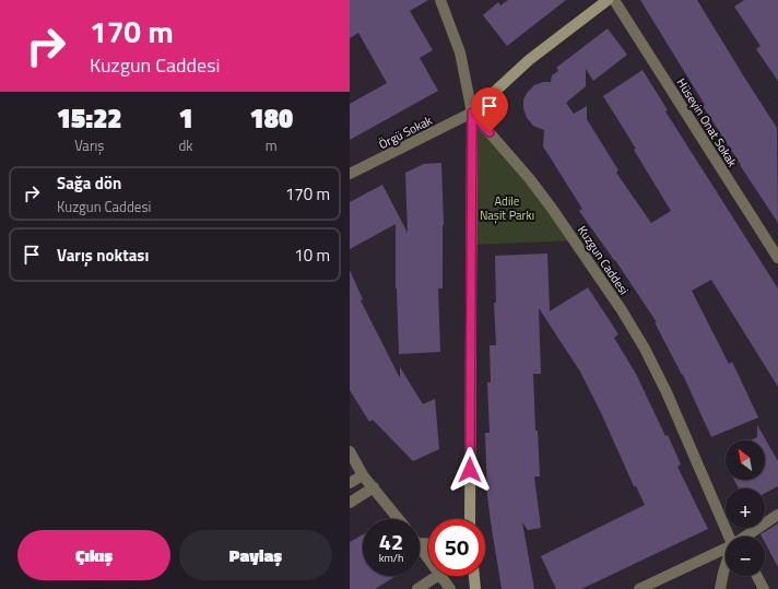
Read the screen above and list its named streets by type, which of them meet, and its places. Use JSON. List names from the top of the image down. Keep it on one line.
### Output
{"streets":{"street":["Hüseyin Onat Sokak","Örgü Sokak","Kuzgun Caddesi"]},"crossings":[["Örgü Sokak","Kuzgun Caddesi"]],"parks":["Adile Naşit Parkı"],"north":"top left","page":{"turn":["170 m","Kuzgun Caddesi"],"eta":["15:22","Varış","1","dk","180","m"],"list":[{"name":"Sağa dön","note":"Kuzgun Caddesi","value":"170 m"},{"name":"Varış noktası","value":"10 m"}],"map_buttons":["+","−"],"speed":"42 km/h","limit":"50","buttons":["Çıkış","Paylaş"]}}
